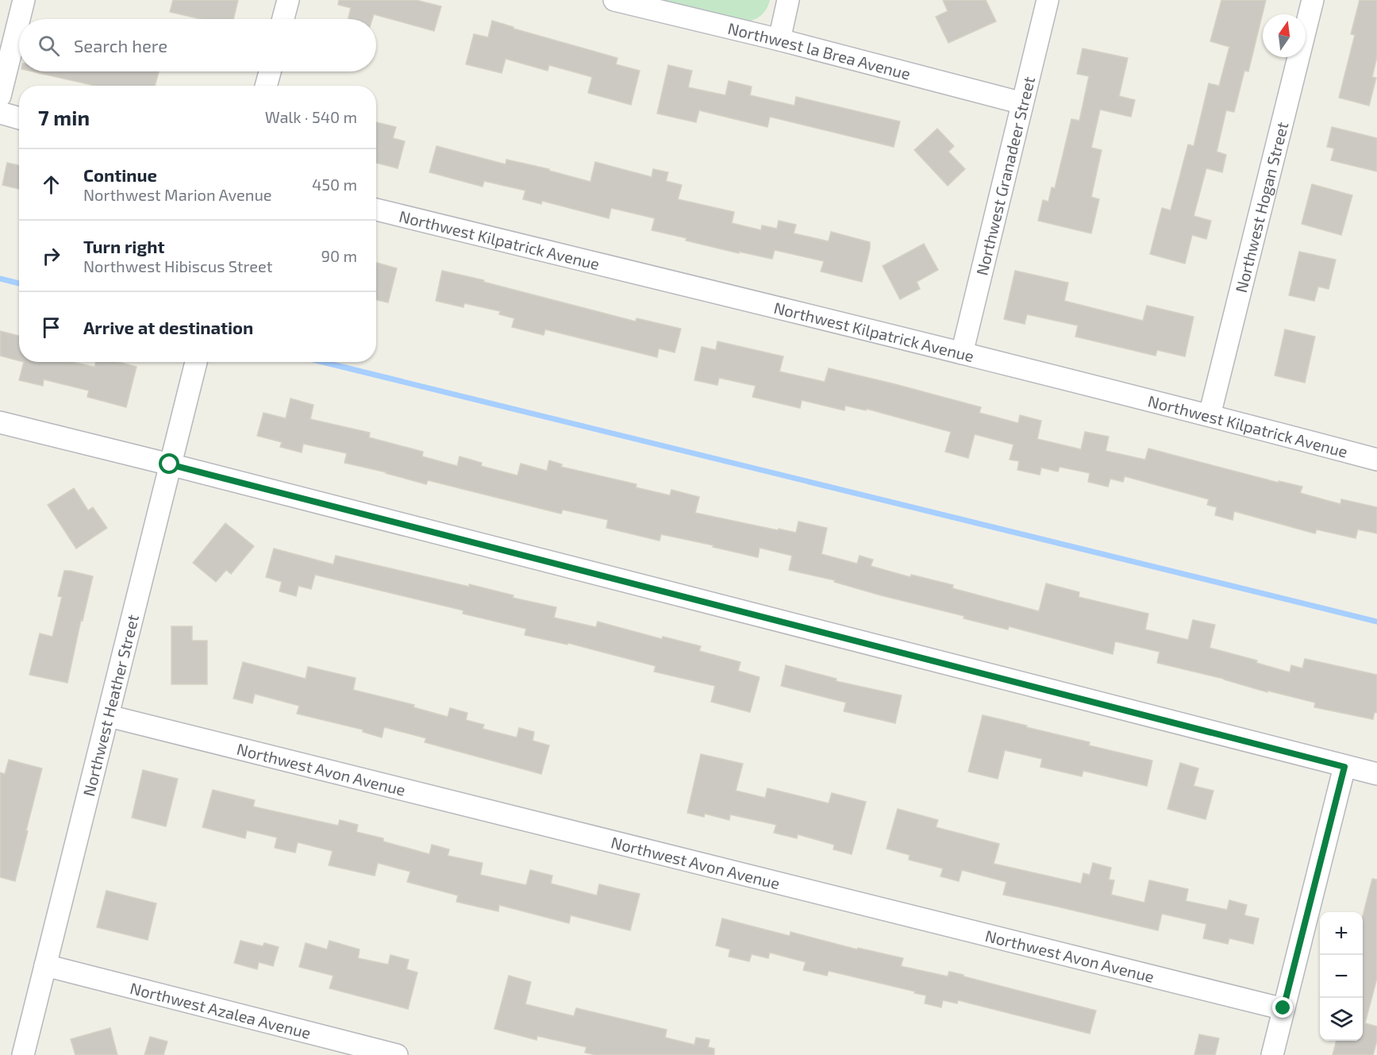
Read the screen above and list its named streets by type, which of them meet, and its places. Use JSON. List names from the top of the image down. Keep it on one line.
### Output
{"streets":{"street":["Northwest la Brea Avenue","Northwest Granadeer Street","Northwest Hogan Street","Northwest Kilpatrick Avenue","Northwest Heather Street","Northwest Avon Avenue","Northwest Azalea Avenue"]},"crossings":[["Northwest la Brea Avenue","Northwest Granadeer Street"],["Northwest Granadeer Street","Northwest Kilpatrick Avenue"],["Northwest Hogan Street","Northwest Kilpatrick Avenue"],["Northwest Heather Street","Northwest Avon Avenue"],["Northwest Heather Street","Northwest Azalea Avenue"]],"north":"top","page":{"search":"Search here","heading":["7 min","Walk · 540 m"],"list":[["Continue","Northwest Marion Avenue","450 m"],["Turn right","Northwest Hibiscus Street","90 m"],"Arrive at destination"],"map_buttons":["+","−"]}}
